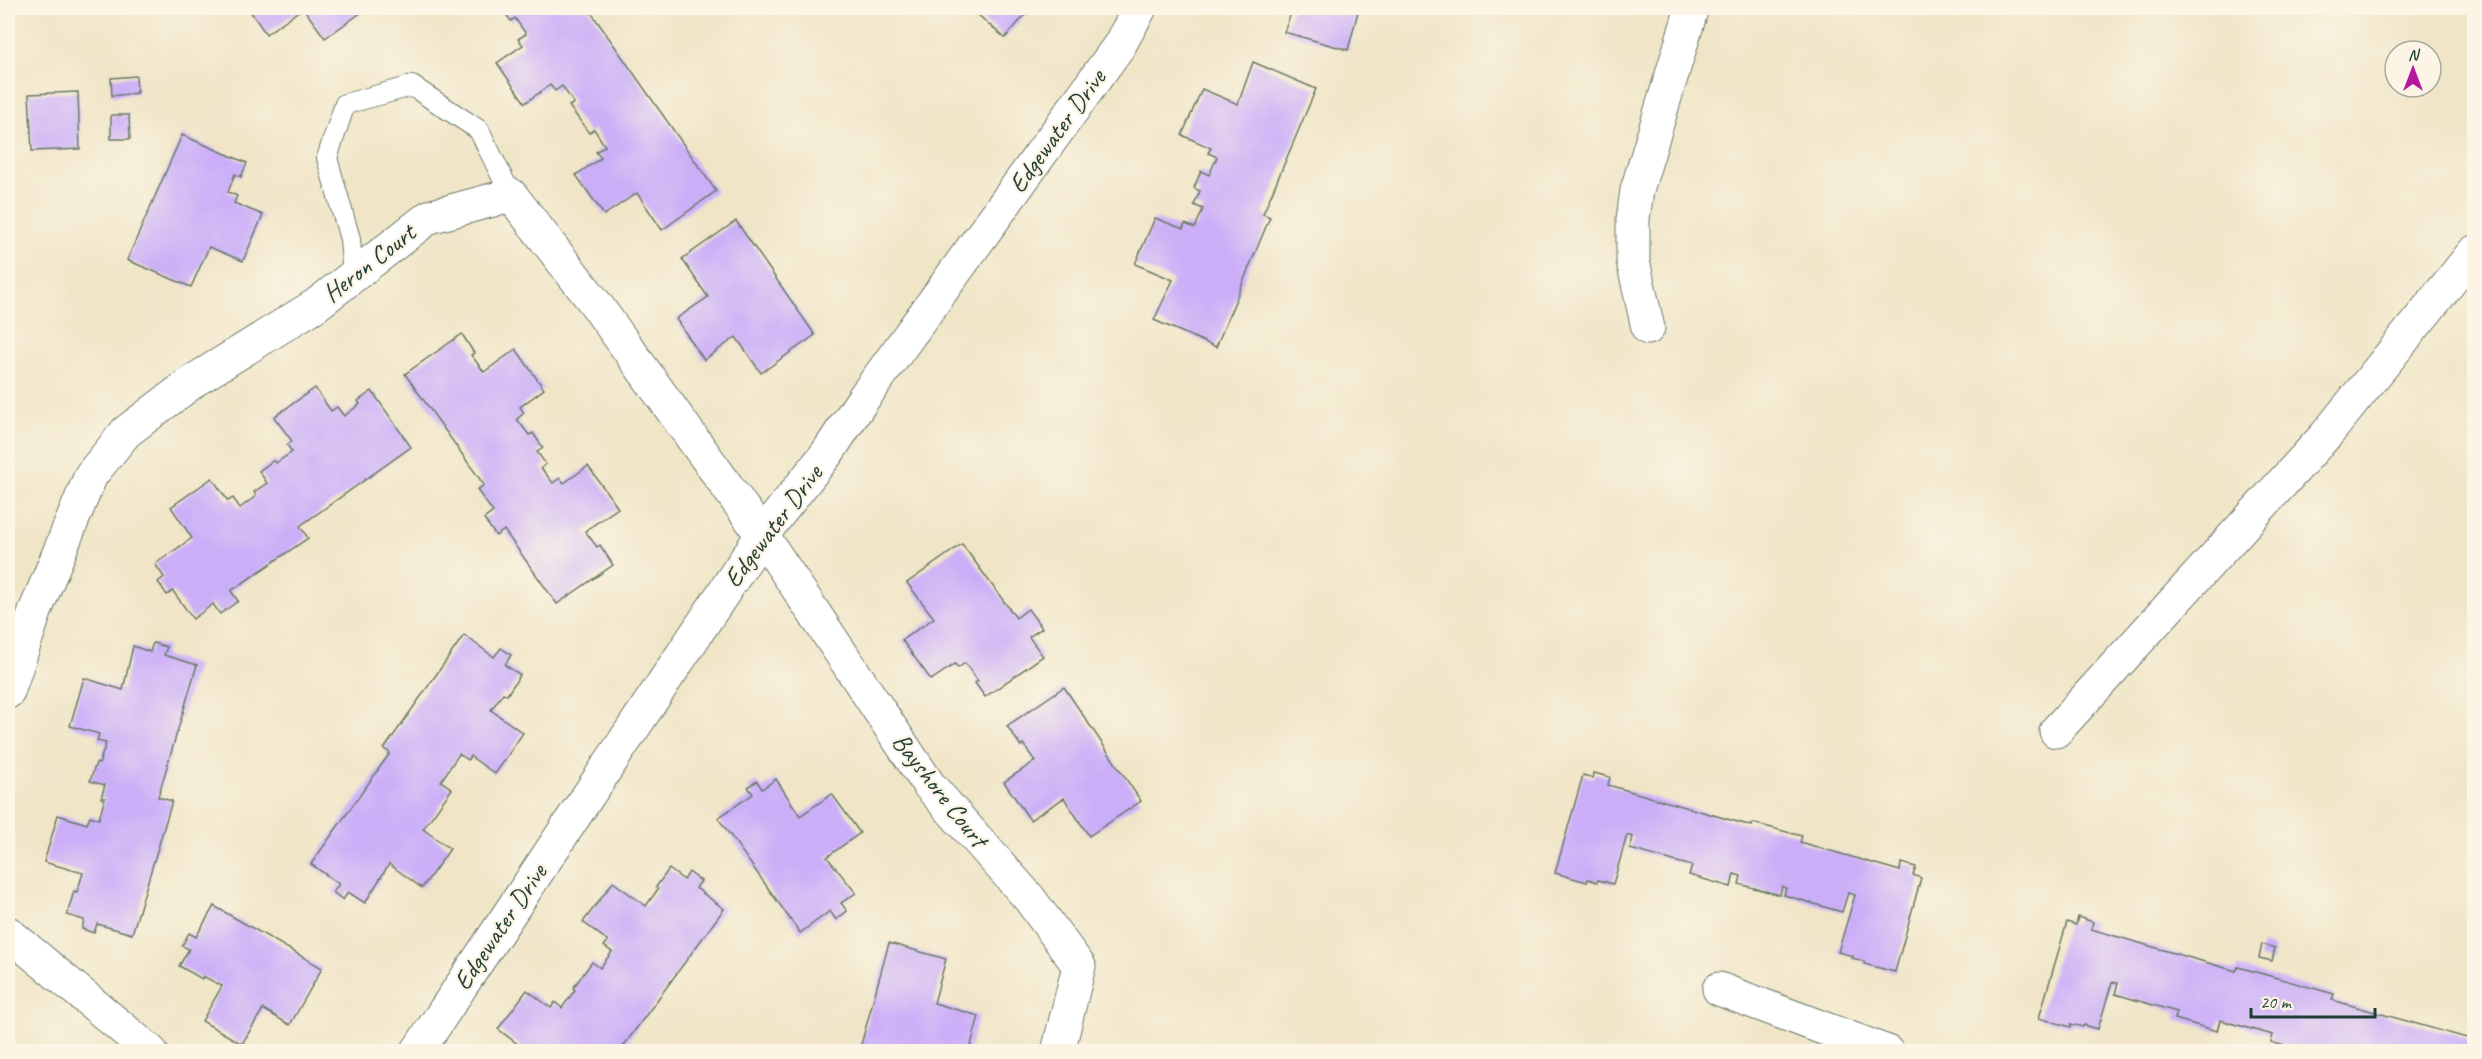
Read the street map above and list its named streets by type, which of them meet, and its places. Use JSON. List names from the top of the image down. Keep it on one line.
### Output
{"streets":{"street":["Edgewater Drive","Heron Court","Bayshore Court"]},"crossings":[["Edgewater Drive","Bayshore Court"]],"scale_bar":"20 m","north":"top"}
